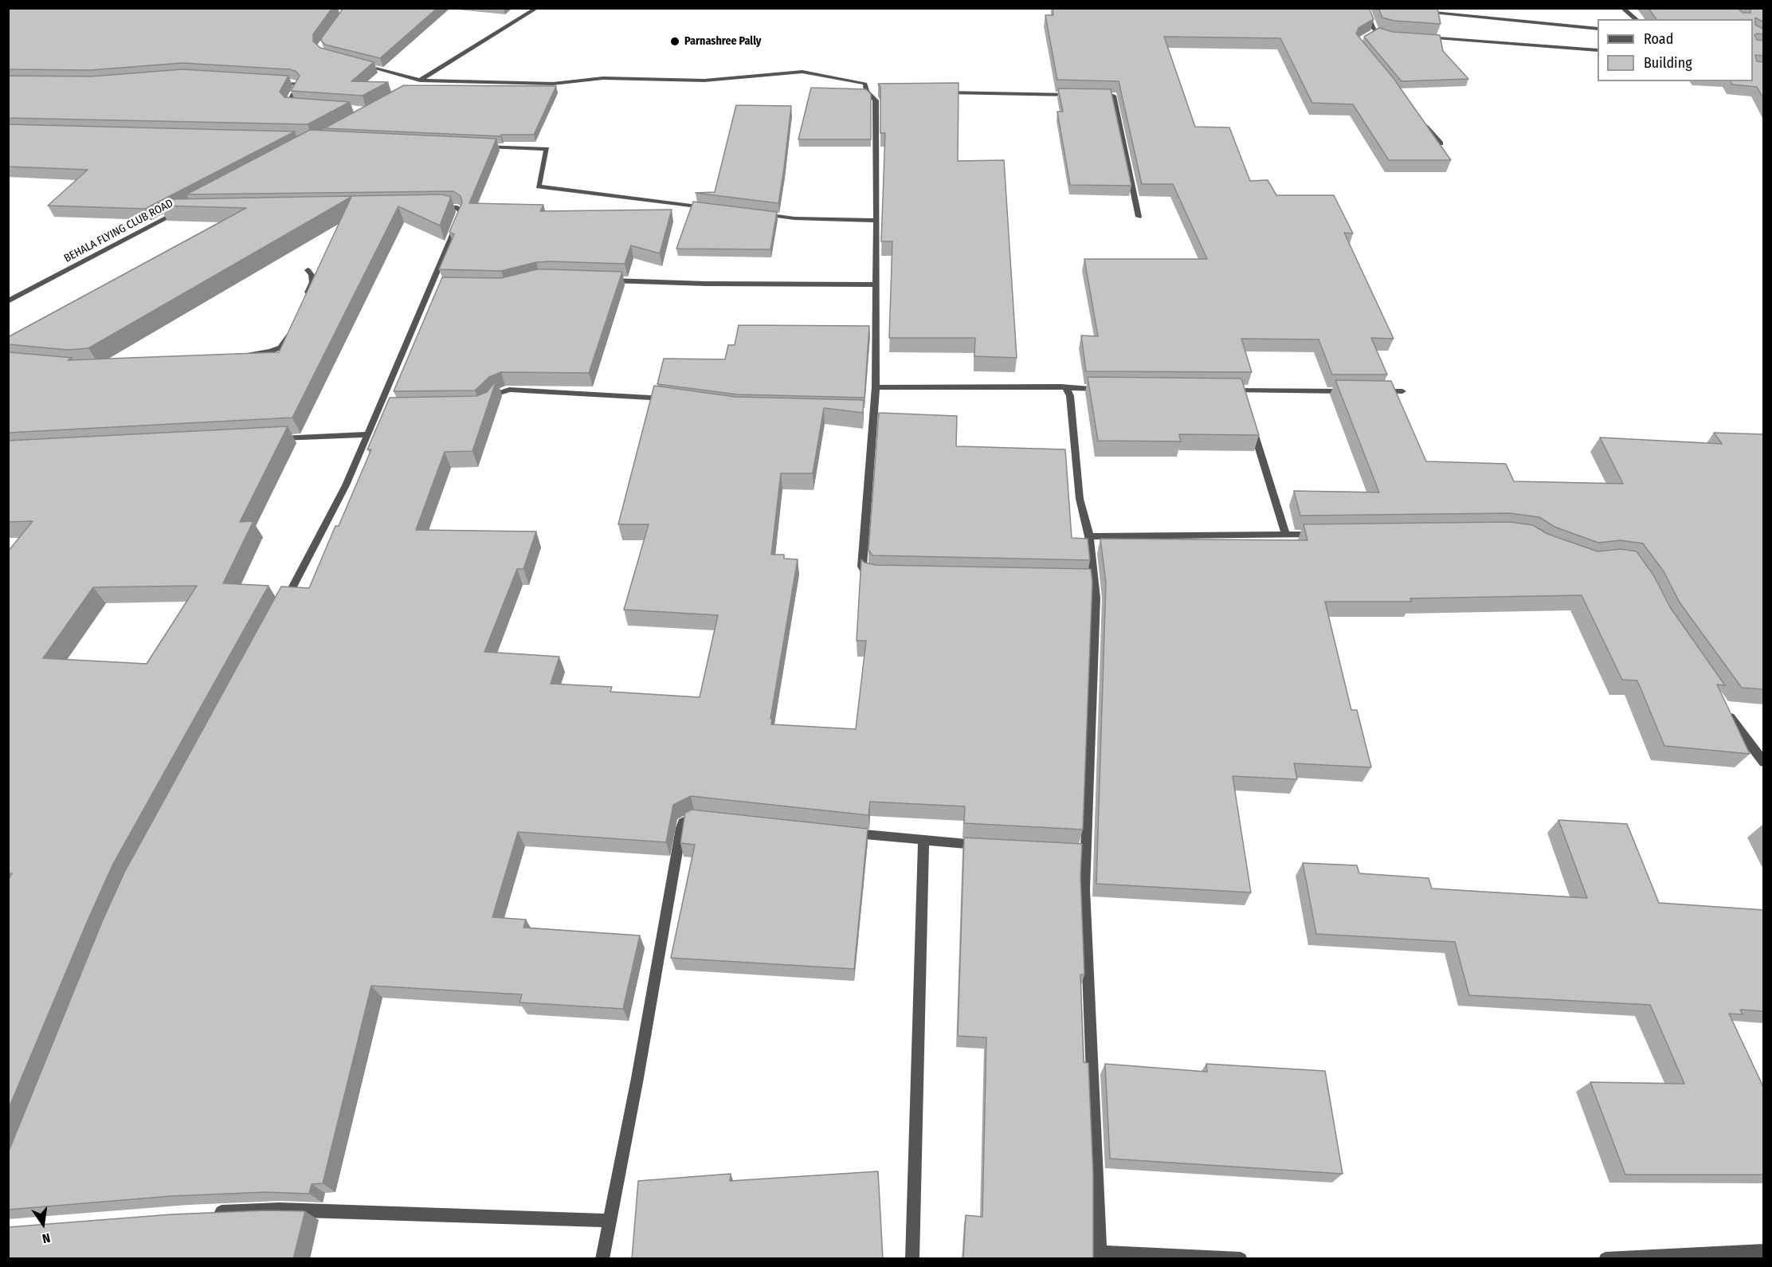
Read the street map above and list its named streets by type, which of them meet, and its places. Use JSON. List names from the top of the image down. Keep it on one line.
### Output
{"streets":{"street":["BEHALA FLYING CLUB ROAD"]},"places":["Parnashree Pally"],"legend":["Road","Building"],"north":"bottom"}
